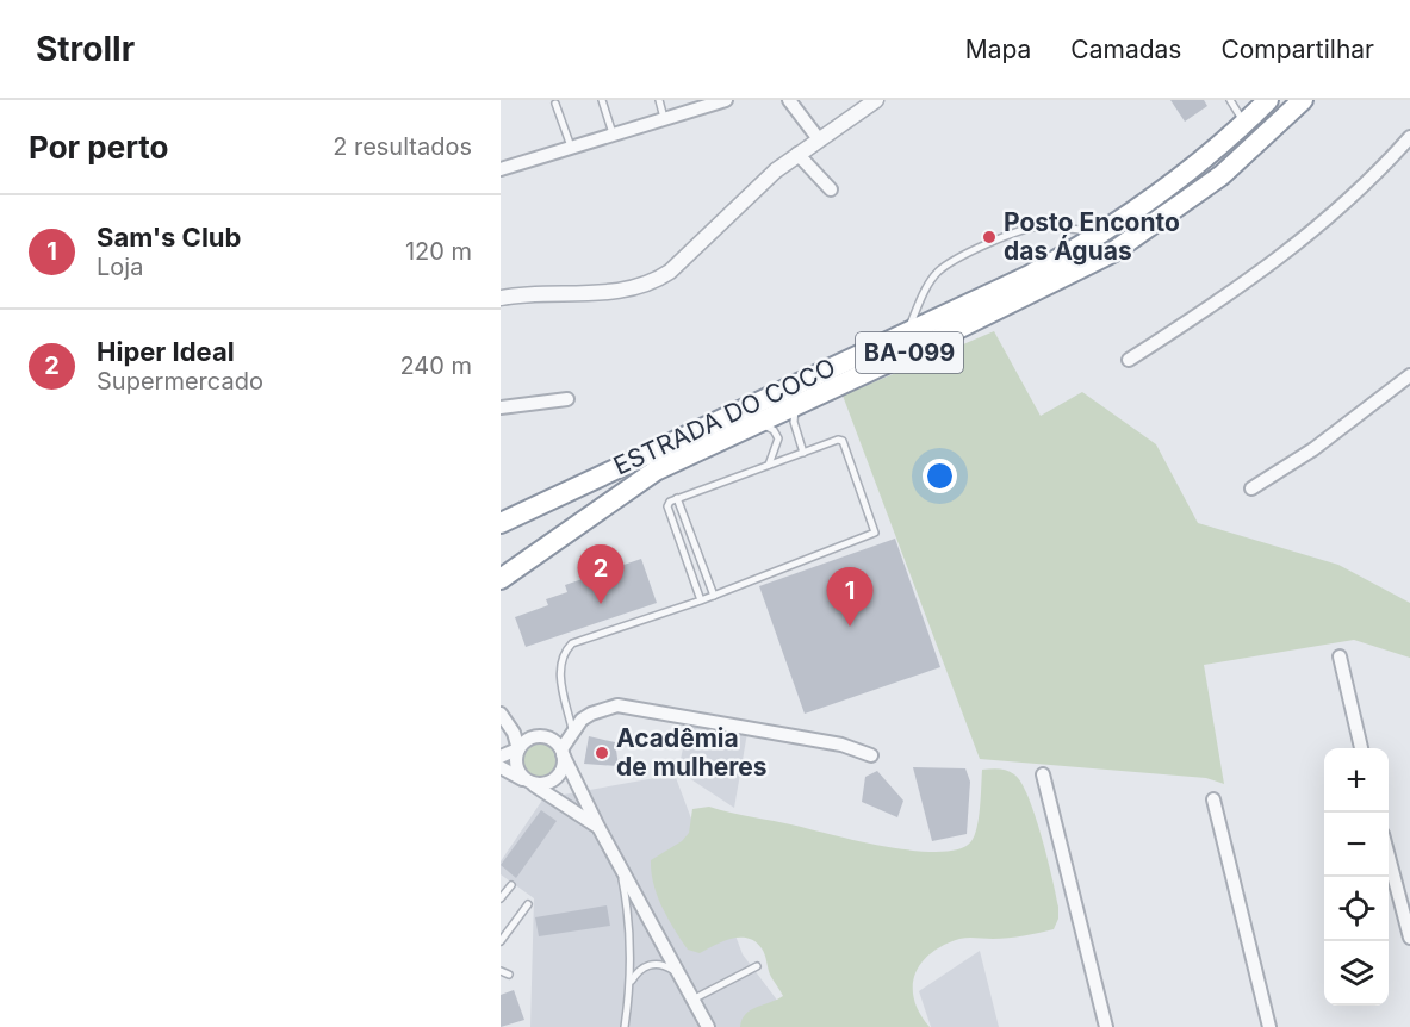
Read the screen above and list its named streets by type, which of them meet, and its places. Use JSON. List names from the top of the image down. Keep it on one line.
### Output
{"streets":{"highway":["BA-099","ESTRADA DO COCO"]},"places":["Posto Enconto das Águas","Acadêmia de mulheres"],"page":{"header":"Strollr","nav":["Mapa","Camadas","Compartilhar"],"heading":["Por perto","2 resultados"],"list":[{"mark":"1","name":"Sam's Club","note":"Loja","value":"120 m"},{"mark":"2","name":"Hiper Ideal","note":"Supermercado","value":"240 m"}],"pins":["2","1"],"map_buttons":["+","−"]}}
